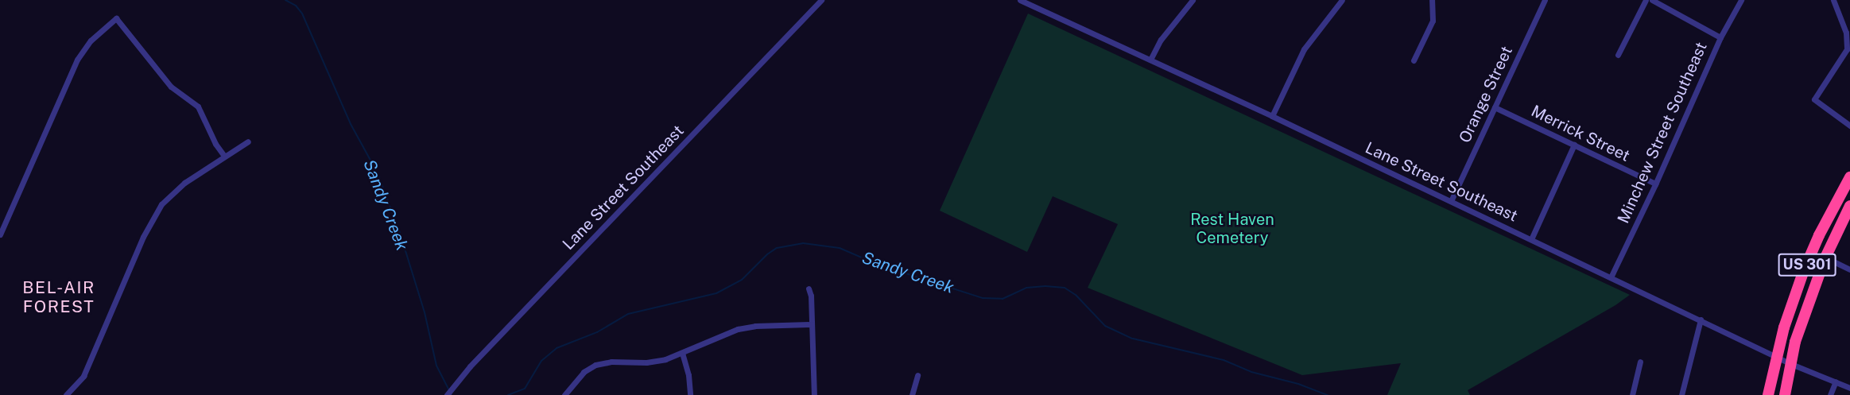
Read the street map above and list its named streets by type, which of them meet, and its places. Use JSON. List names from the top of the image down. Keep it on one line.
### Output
{"streets":{"highway":["US 301"],"street":["Orange Street","Minchew Street Southeast","Merrick Street","Lane Street Southeast"]},"crossings":[["Orange Street","Merrick Street"],["Orange Street","Lane Street Southeast"],["Minchew Street Southeast","Merrick Street"],["Minchew Street Southeast","Lane Street Southeast"],["Lane Street Southeast","US 301"]],"districts":["BEL-AIR FOREST"],"water":["Sandy Creek"],"parks":["Rest Haven Cemetery"]}
